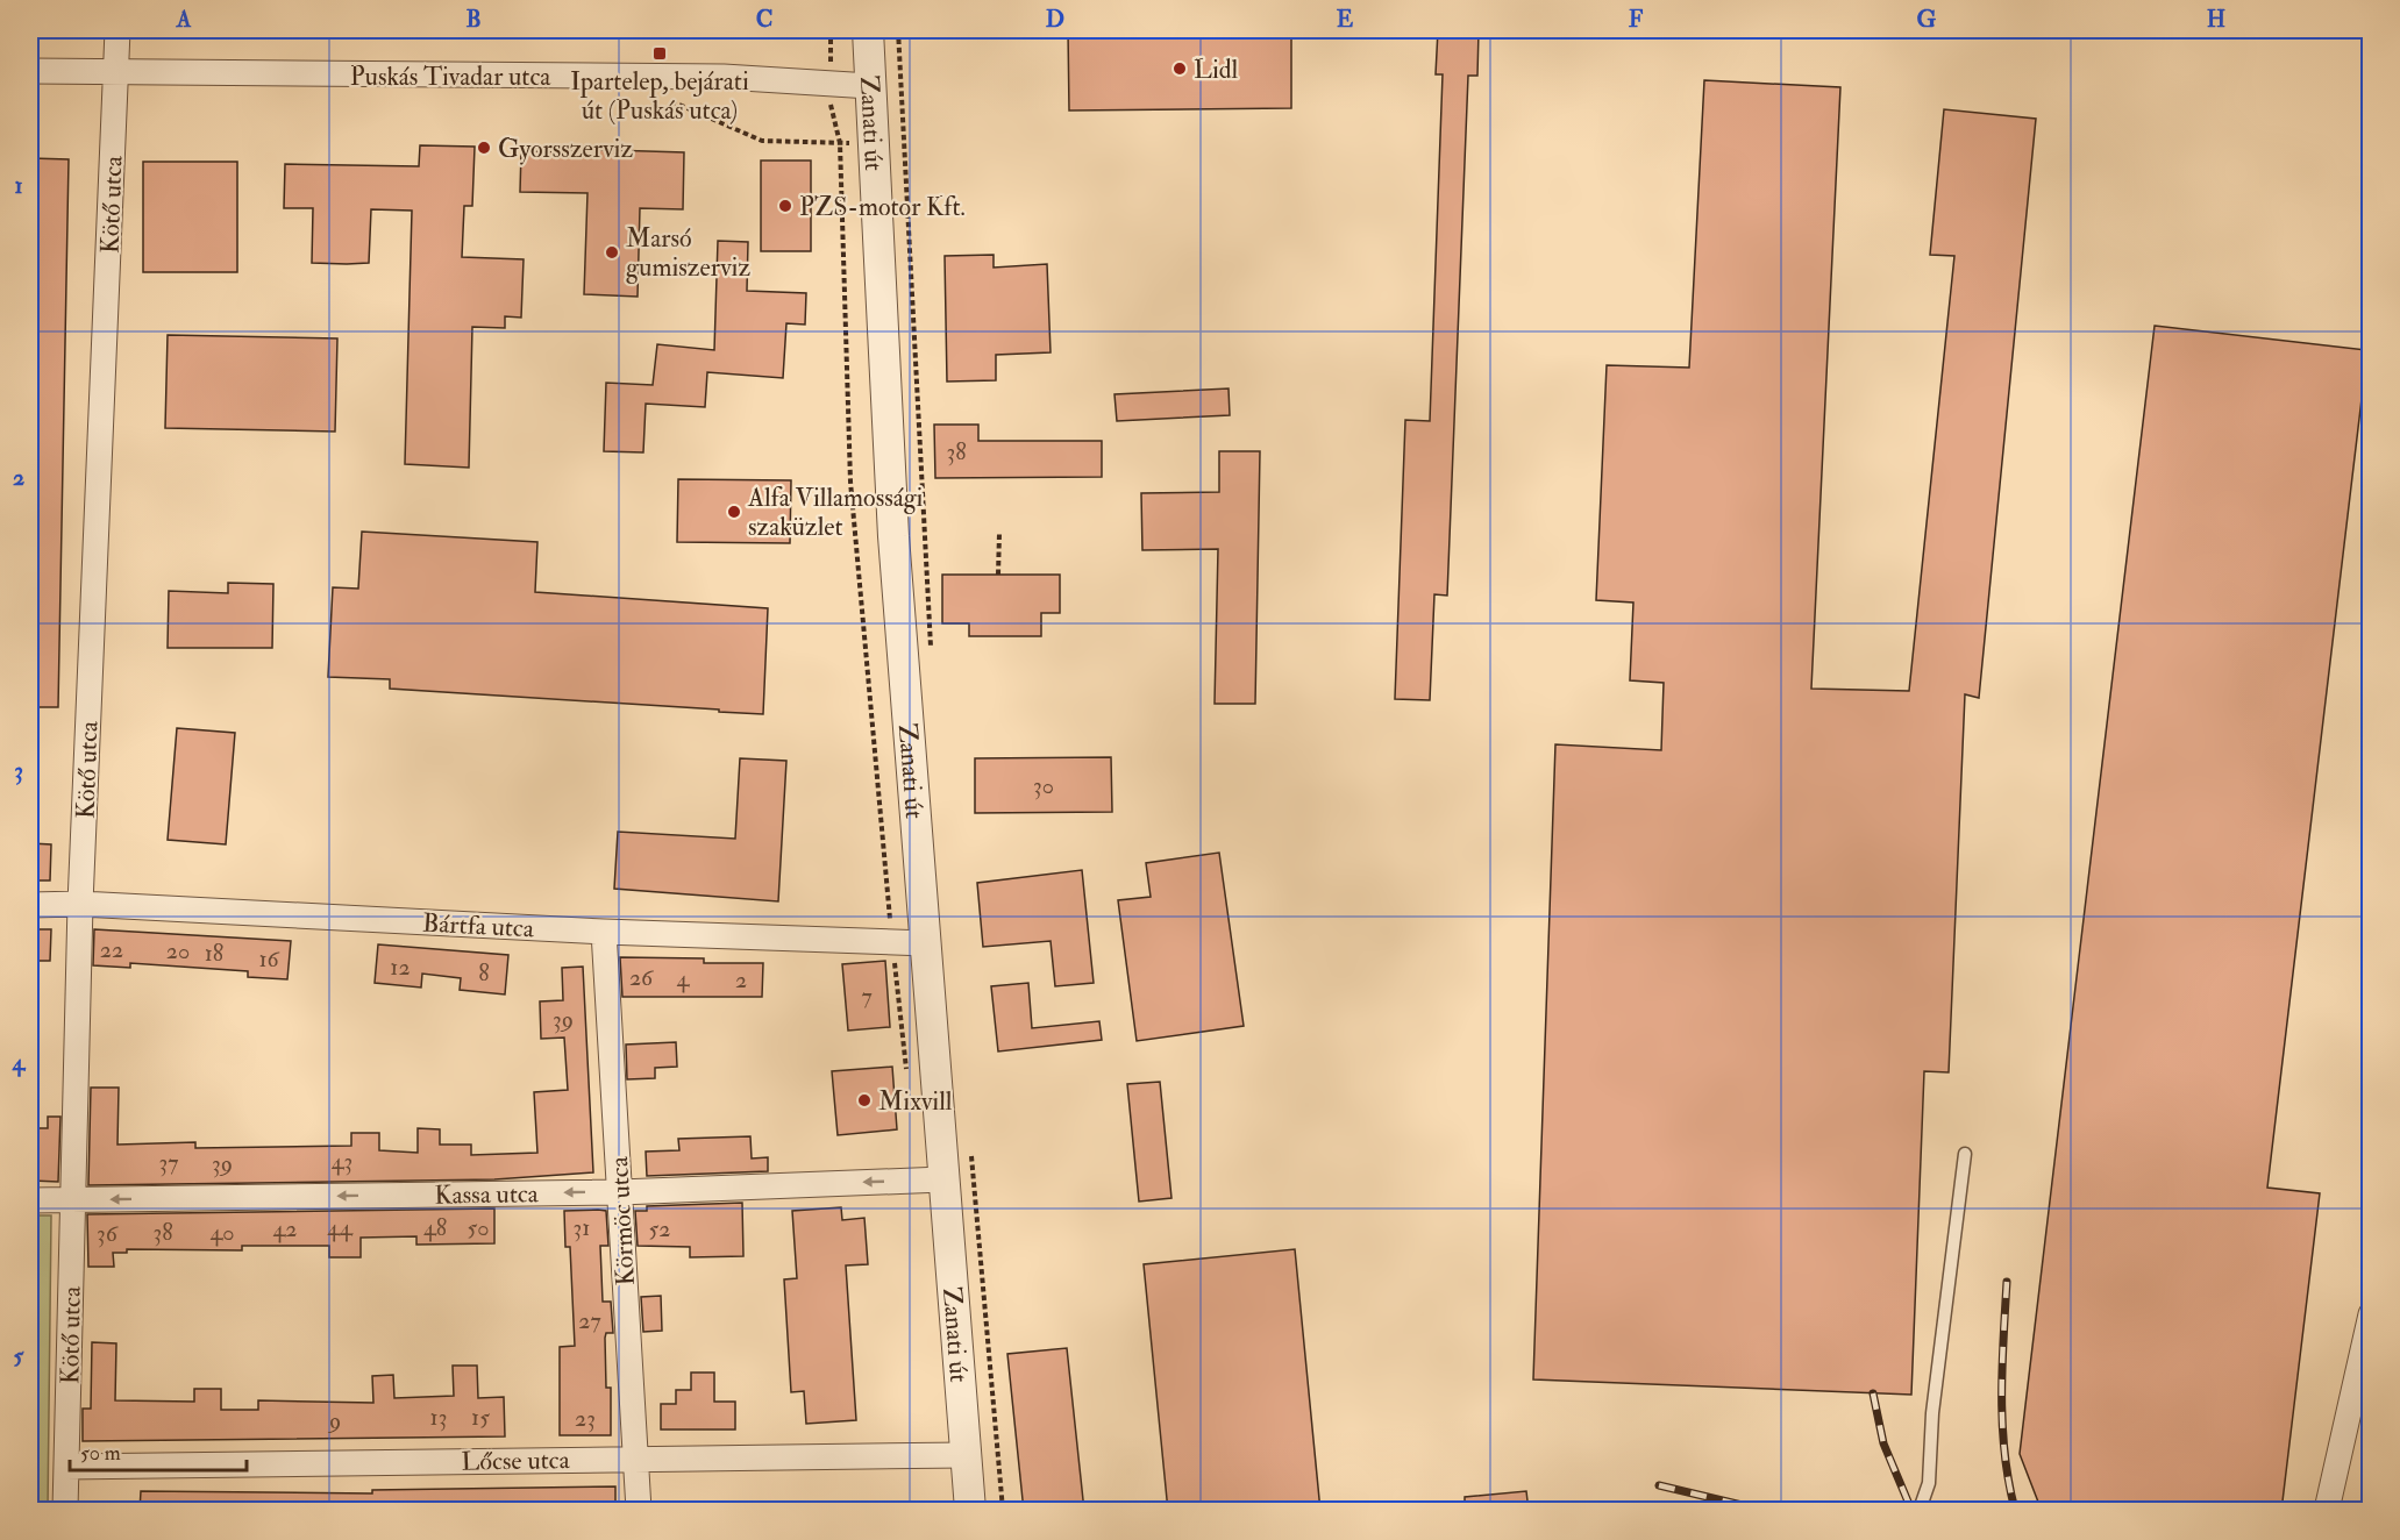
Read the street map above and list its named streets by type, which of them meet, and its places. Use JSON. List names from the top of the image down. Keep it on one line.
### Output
{"streets":{"street":["Puskás Tivadar utca","Zanati út","Kötő utca","Bártfa utca","Kassa utca","Körmöc utca","Lőcse utca"]},"crossings":[["Puskás Tivadar utca","Zanati út"],["Puskás Tivadar utca","Kötő utca"],["Zanati út","Bártfa utca"],["Zanati út","Kassa utca"],["Zanati út","Lőcse utca"],["Kötő utca","Bártfa utca"],["Kötő utca","Kassa utca"],["Kötő utca","Lőcse utca"],["Bártfa utca","Körmöc utca"],["Kassa utca","Körmöc utca"],["Körmöc utca","Lőcse utca"]],"one_way":["Kassa utca"],"places":{"transit":["Ipartelep, bejárati út (Puskás utca)"],"other":["Lidl","Gyorsszerviz","PZS-motor Kft.","Marsó gumiszerviz","Alfa Villamossági szaküzlet","Mixvill"]},"house_numbers":["38","30","22","20","18","16","12","8","26","4","2","7","39","43","37","39","44","48","50","31","42","52","38","40","36","27","13","15","23","9"],"scale_bar":"50 m","grid":{"columns":["A","B","C","D","E","F","G","H"],"rows":["1","2","3","4","5"]}}
